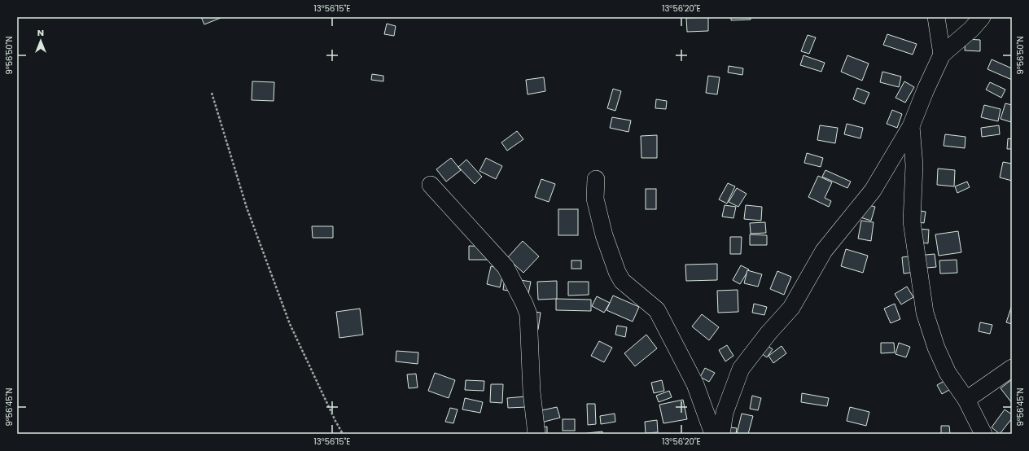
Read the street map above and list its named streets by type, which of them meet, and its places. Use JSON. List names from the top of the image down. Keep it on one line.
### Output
{"north":"top","coordinates":["13°56'15\"E","13°56'20\"E","9°56'50\"N","9°56'45\"N"]}
